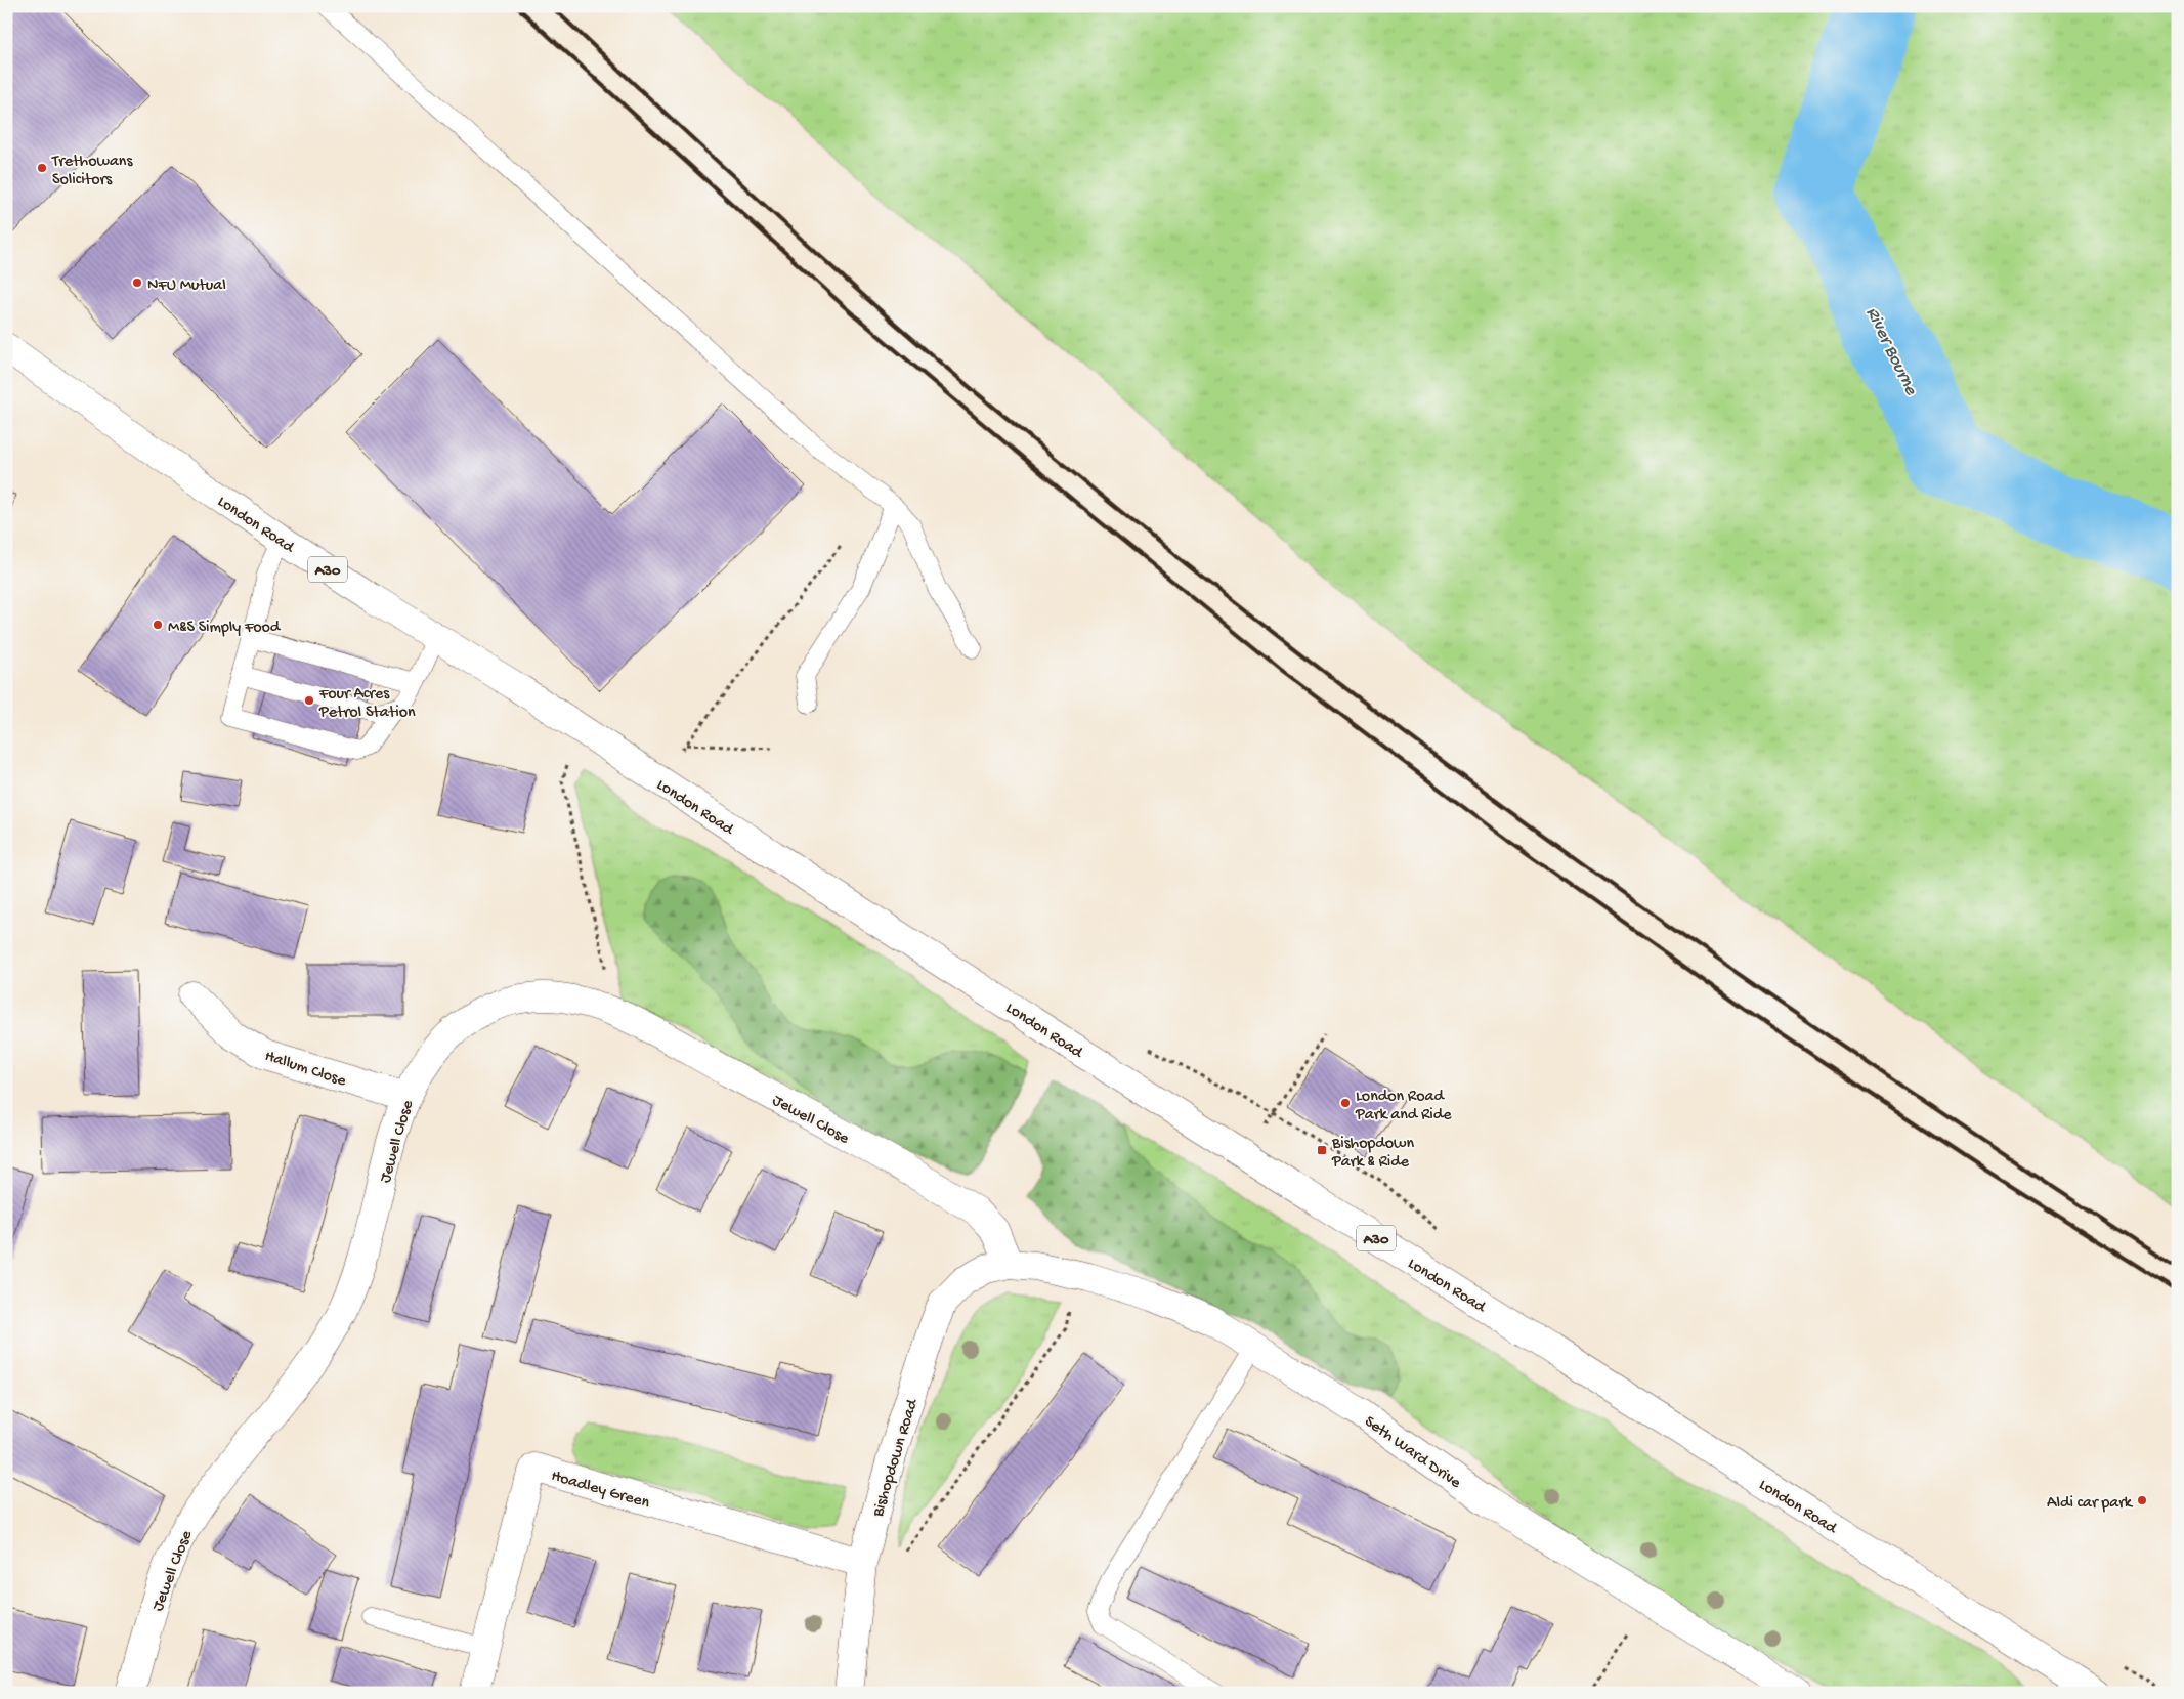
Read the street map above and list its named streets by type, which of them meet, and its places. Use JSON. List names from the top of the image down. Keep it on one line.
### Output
{"streets":{"main road":["London Road","A30","Hallum Close","Jewell Close","Seth Ward Drive","Bishopdown Road","Hoadley Green"]},"crossings":[["Hallum Close","Jewell Close"],["Jewell Close","Seth Ward Drive"],["Jewell Close","Bishopdown Road"],["Seth Ward Drive","Bishopdown Road"],["Bishopdown Road","Hoadley Green"]],"water":["River Bourne"],"places":{"other":["Trethowans Solicitors","NFU Mutual","M&S Simply Food","Four Acres Petrol Station","London Road Park and Ride","Aldi car park"],"transit":["Bishopdown Park & Ride"]}}
